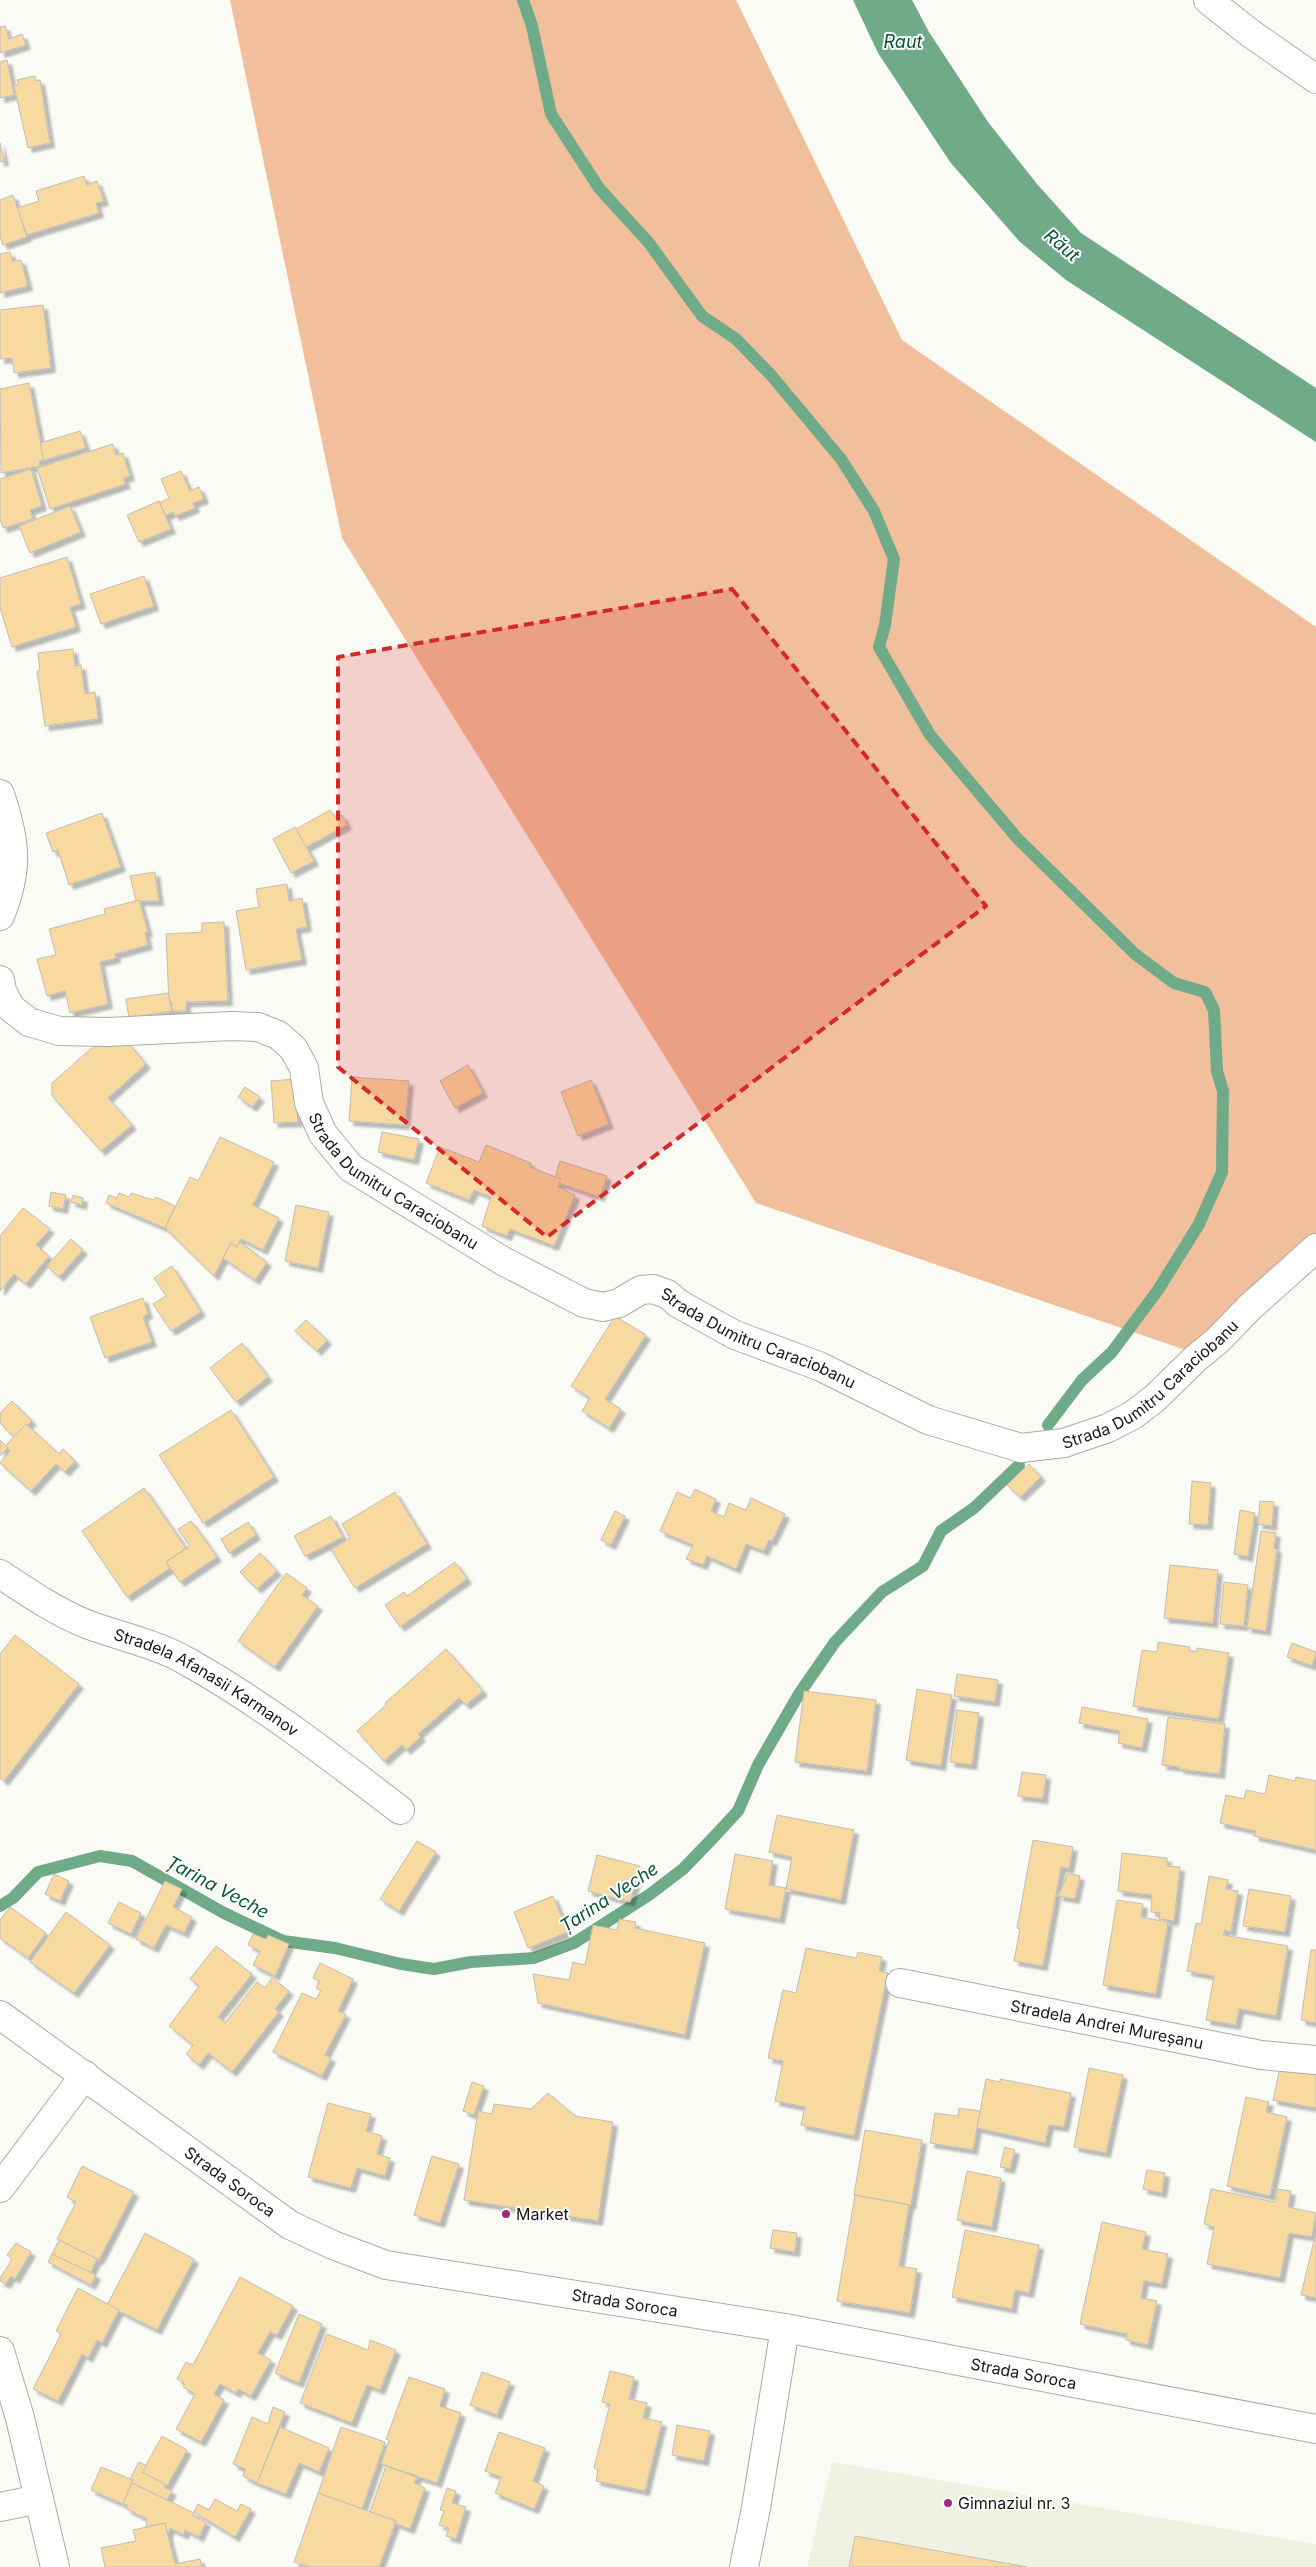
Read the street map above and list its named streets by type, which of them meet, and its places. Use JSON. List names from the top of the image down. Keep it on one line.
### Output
{"streets":{"street":["Strada Dumitru Caraciobanu","Stradela Afanasii Karmanov","Stradela Andrei Mureșanu","Strada Soroca"]},"water":["Raut","Răut","Țarina Veche"],"places":["Market","Gimnaziul nr. 3"]}
